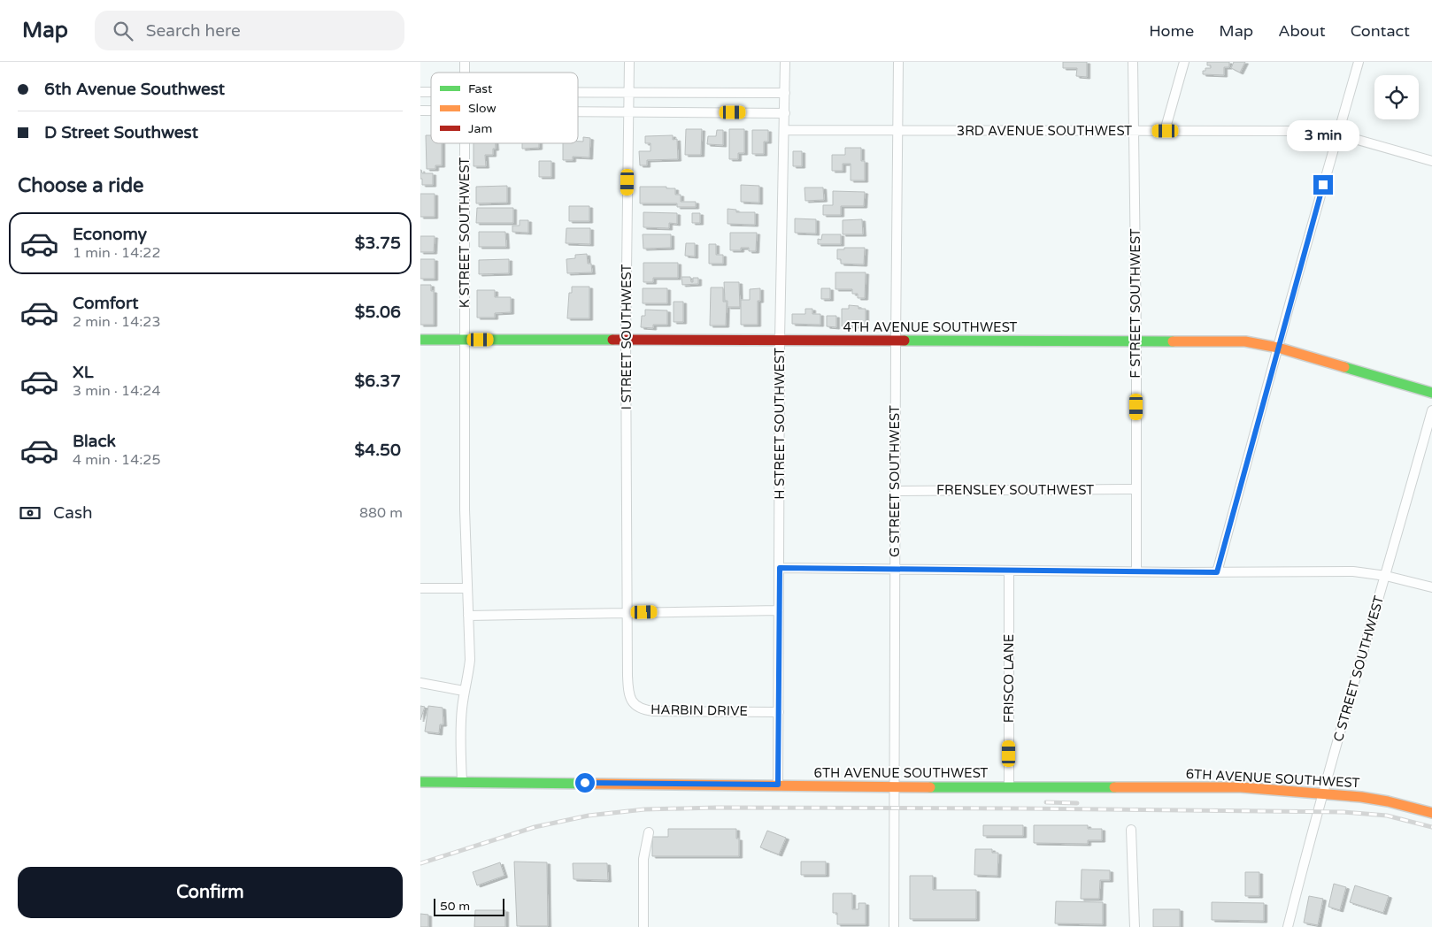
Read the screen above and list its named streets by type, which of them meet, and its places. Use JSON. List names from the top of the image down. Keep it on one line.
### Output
{"streets":{"street":["3RD AVENUE SOUTHWEST","K STREET SOUTHWEST","F STREET SOUTHWEST","4TH AVENUE SOUTHWEST","I STREET SOUTHWEST","H STREET SOUTHWEST","G STREET SOUTHWEST","FRENSLEY SOUTHWEST","C STREET SOUTHWEST","FRISCO LANE","HARBIN DRIVE","6TH AVENUE SOUTHWEST"]},"crossings":[["3RD AVENUE SOUTHWEST","F STREET SOUTHWEST"],["3RD AVENUE SOUTHWEST","H STREET SOUTHWEST"],["3RD AVENUE SOUTHWEST","G STREET SOUTHWEST"],["K STREET SOUTHWEST","4TH AVENUE SOUTHWEST"],["F STREET SOUTHWEST","4TH AVENUE SOUTHWEST"],["F STREET SOUTHWEST","FRENSLEY SOUTHWEST"],["4TH AVENUE SOUTHWEST","I STREET SOUTHWEST"],["4TH AVENUE SOUTHWEST","H STREET SOUTHWEST"],["4TH AVENUE SOUTHWEST","G STREET SOUTHWEST"],["I STREET SOUTHWEST","HARBIN DRIVE"],["H STREET SOUTHWEST","HARBIN DRIVE"],["H STREET SOUTHWEST","6TH AVENUE SOUTHWEST"],["G STREET SOUTHWEST","FRENSLEY SOUTHWEST"],["G STREET SOUTHWEST","6TH AVENUE SOUTHWEST"],["C STREET SOUTHWEST","6TH AVENUE SOUTHWEST"],["FRISCO LANE","6TH AVENUE SOUTHWEST"]],"legend":["Fast","Slow","Jam"],"scale_bar":"50 m","page":{"header":"Map","search":"Search here","nav":["Home","Map","About","Contact"],"banner":["6th Avenue Southwest","D Street Southwest"],"bubble":"3 min","heading":"Choose a ride","list":[{"name":"Economy","note":"1 min · 14:22","value":"$3.75"},{"name":"Comfort","note":"2 min · 14:23","value":"$5.06"},{"name":"XL","note":"3 min · 14:24","value":"$6.37"},{"name":"Black","note":"4 min · 14:25","value":"$4.50"}],"pay":["Cash","880 m"],"buttons":"Confirm","scale":"50 m"}}
